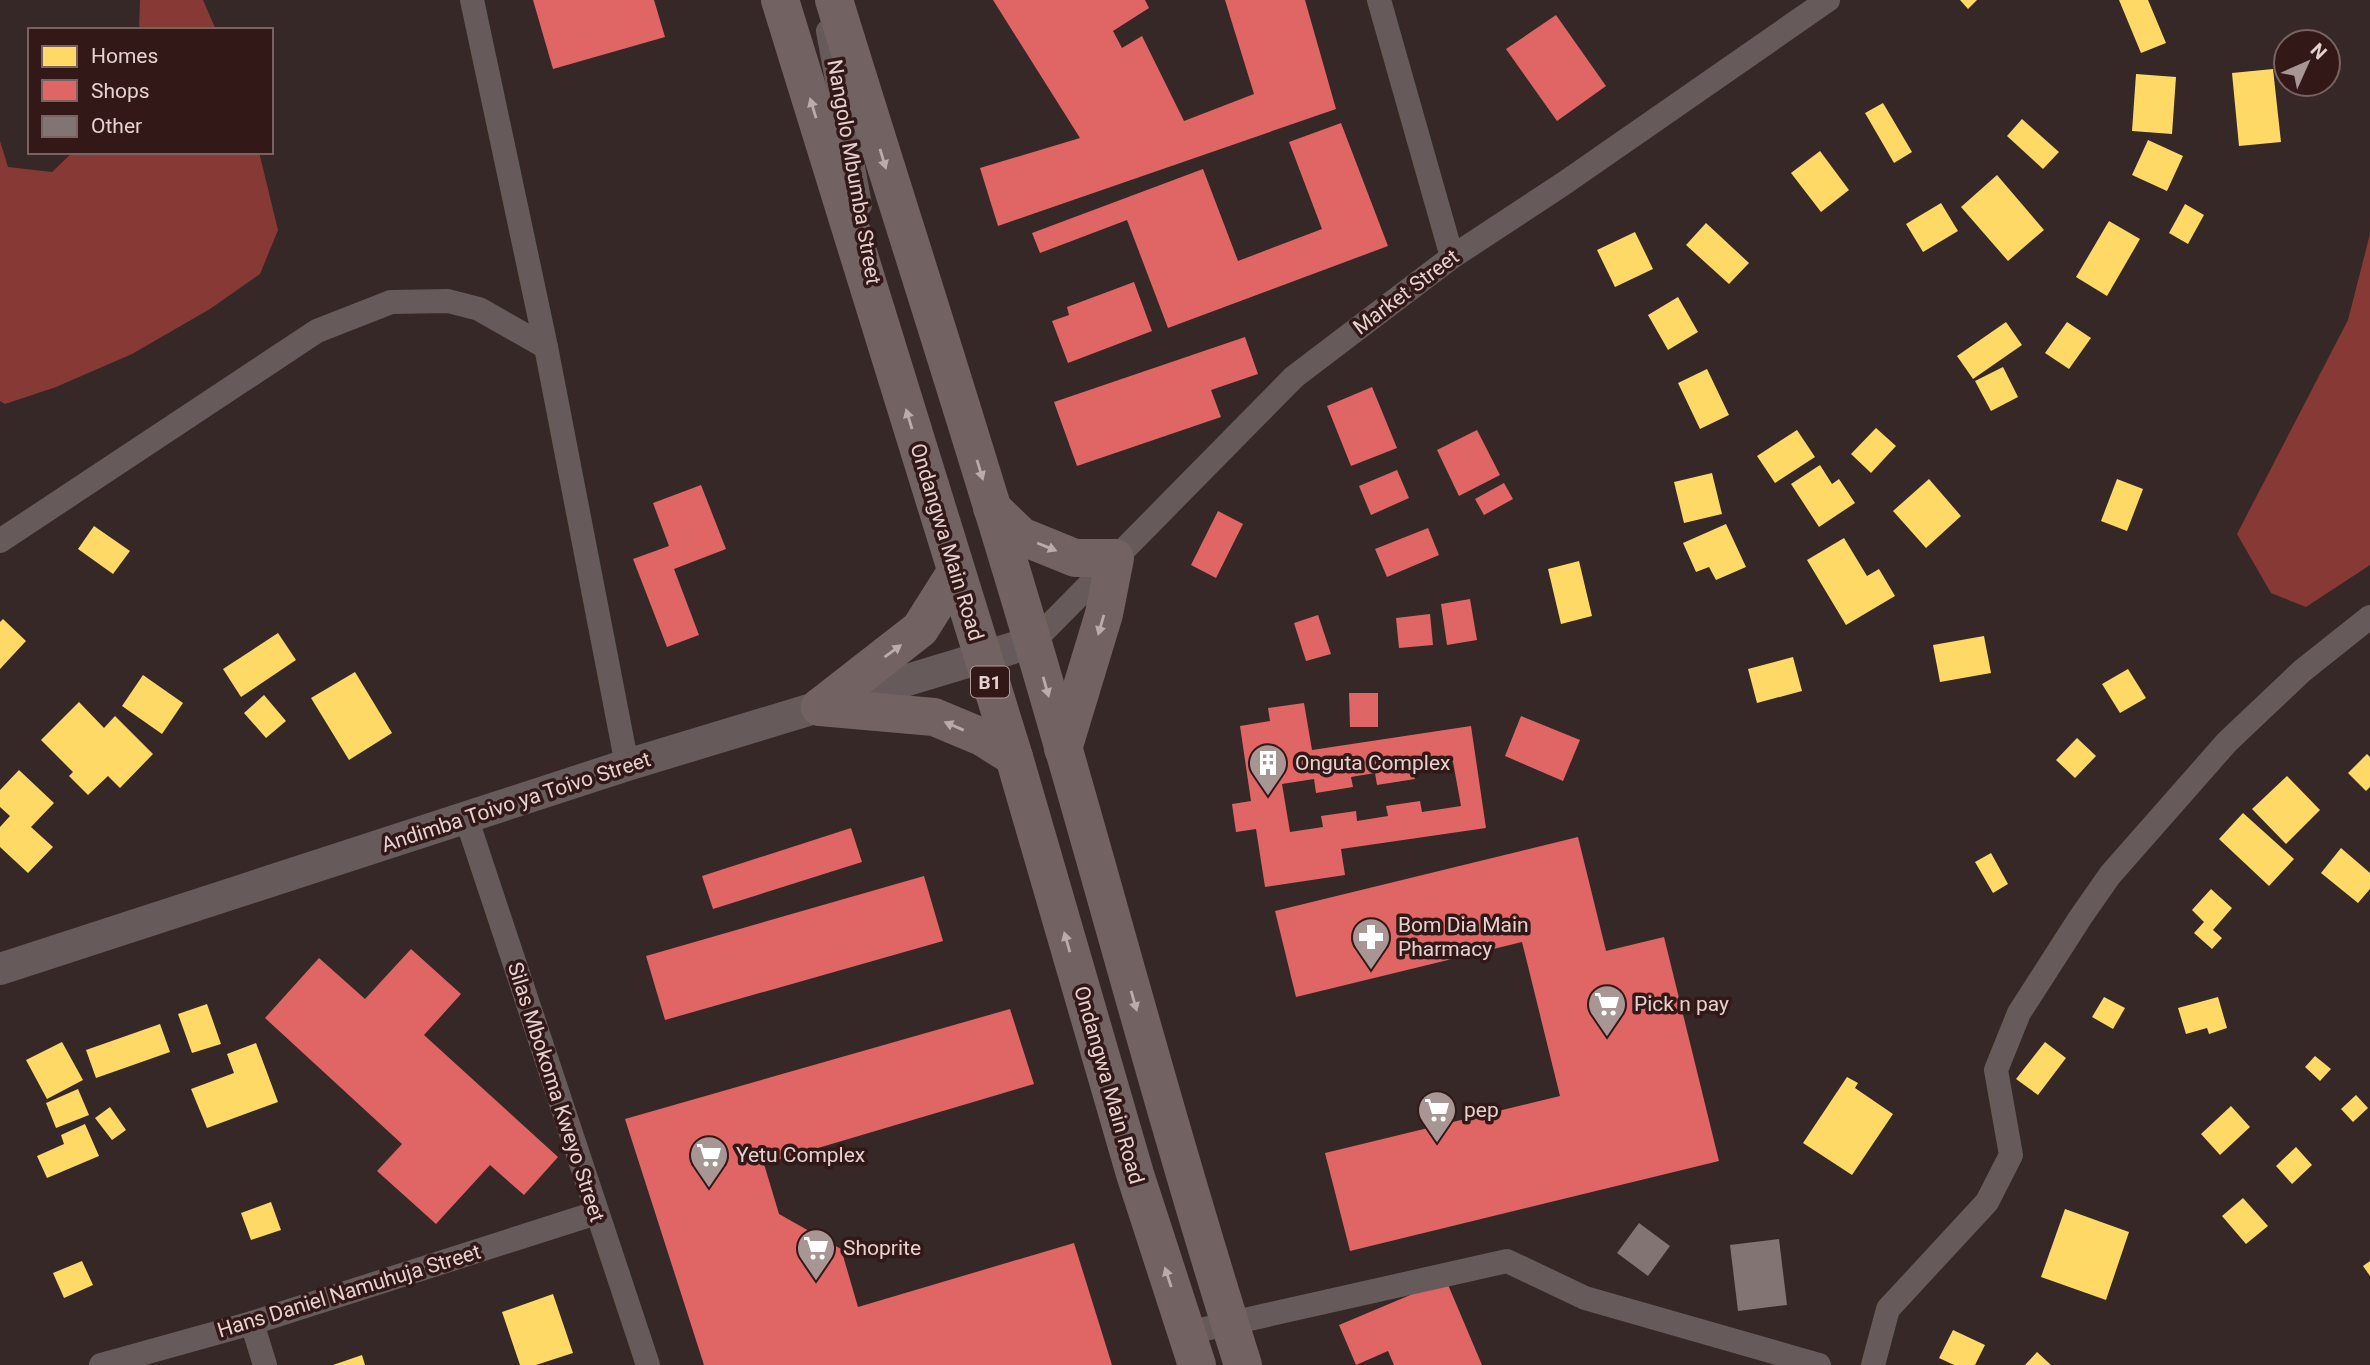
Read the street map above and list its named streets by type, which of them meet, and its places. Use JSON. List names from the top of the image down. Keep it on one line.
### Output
{"streets":{"main road":["Ondangwa Main Road","B1"],"street":["Nangolo Mbumba Street","Market Street","Andimba Toivo ya Toivo Street","Silas Mbokoma Kweyo Street","Hans Daniel Namuhuja Street"]},"crossings":[["Nangolo Mbumba Street","Ondangwa Main Road"],["Market Street","B1"],["Market Street","Andimba Toivo ya Toivo Street"],["Ondangwa Main Road","Andimba Toivo ya Toivo Street"],["B1","Andimba Toivo ya Toivo Street"],["Andimba Toivo ya Toivo Street","Silas Mbokoma Kweyo Street"],["Silas Mbokoma Kweyo Street","Hans Daniel Namuhuja Street"]],"places":{"building":["Onguta Complex"],"pharmacy":["Bom Dia Main Pharmacy"],"supermarket":["Pick n pay","pep","Yetu Complex","Shoprite"]},"legend":["Homes","Shops","Other"],"north":"top right"}
